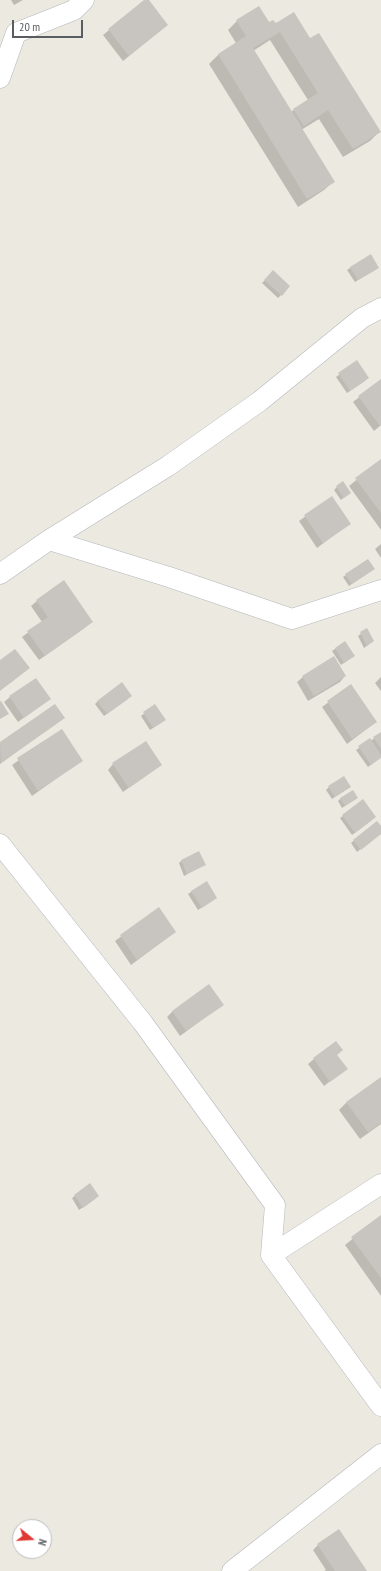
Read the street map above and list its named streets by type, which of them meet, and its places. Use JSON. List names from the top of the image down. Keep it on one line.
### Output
{"scale_bar":"20 m","north":"right"}
